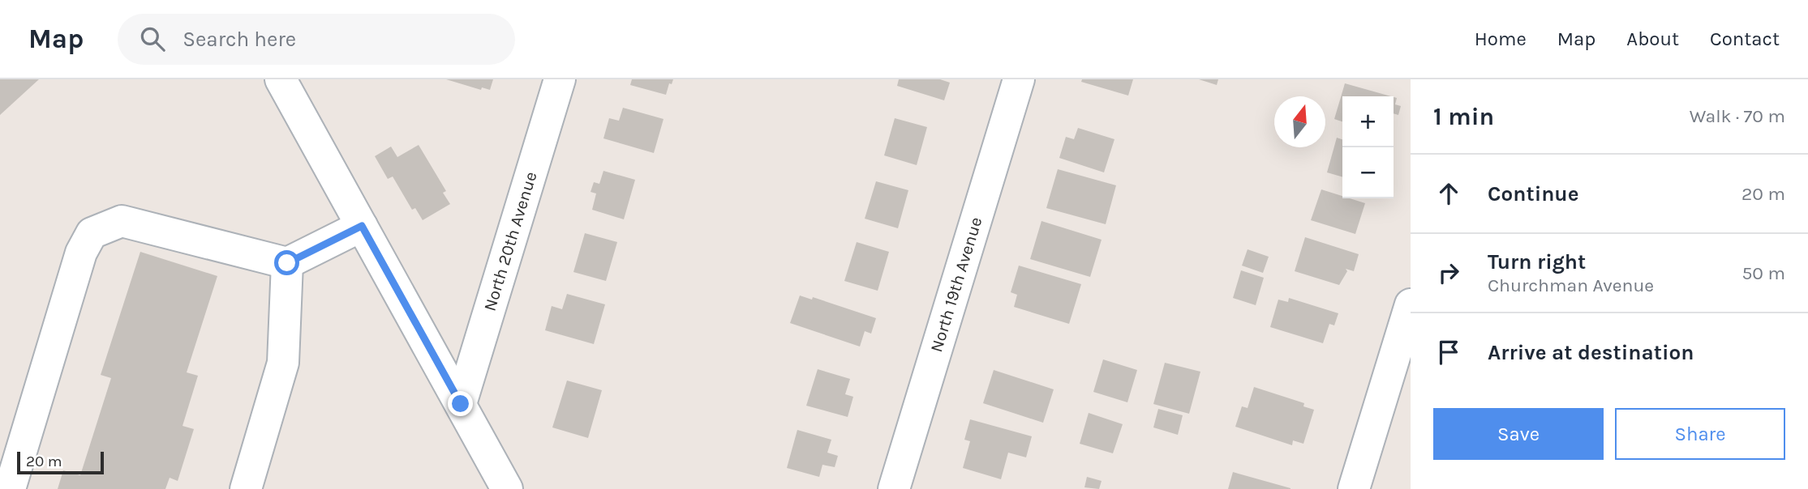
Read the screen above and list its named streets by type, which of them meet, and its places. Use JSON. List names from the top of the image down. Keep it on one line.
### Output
{"streets":{"street":["North 20th Avenue","North 19th Avenue"]},"scale_bar":"20 m","north":"top","page":{"header":"Map","search":"Search here","nav":["Home","Map","About","Contact"],"heading":["1 min","Walk · 70 m"],"map_buttons":["+","−"],"list":[["Continue","20 m"],["Turn right","Churchman Avenue","50 m"],"Arrive at destination"],"buttons":["Save","Share"],"scale":"20 m"}}
